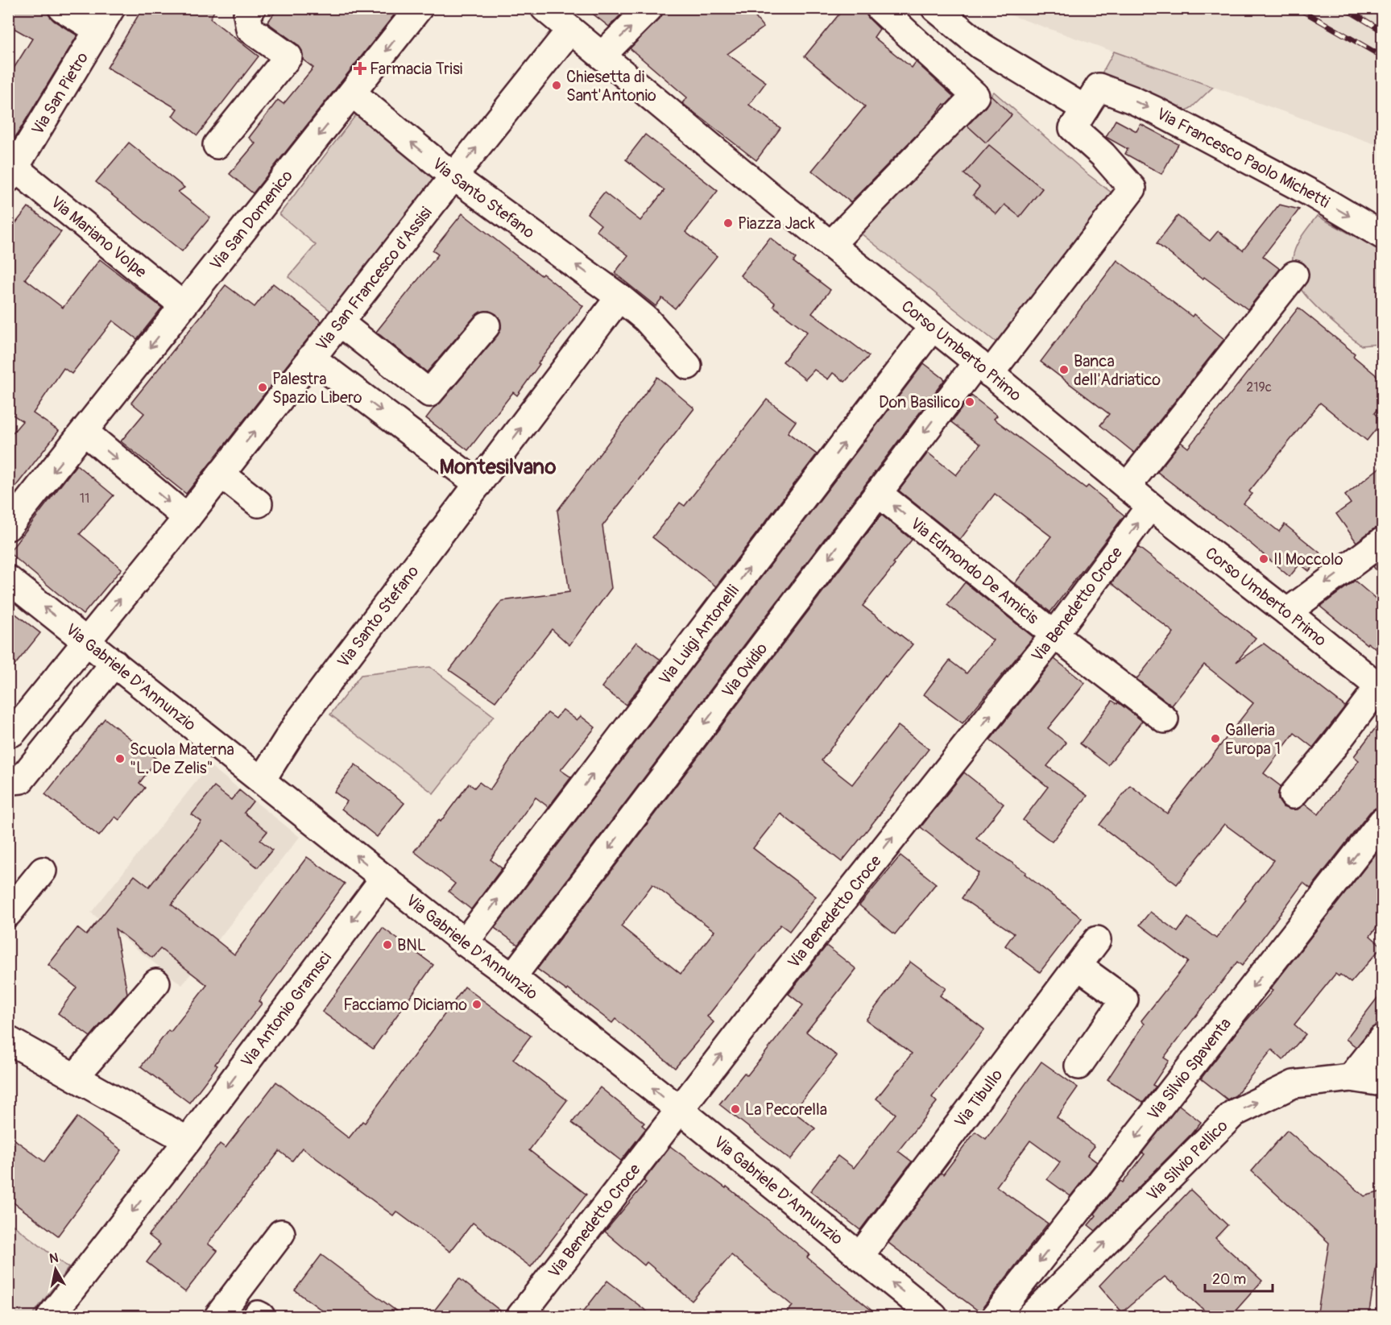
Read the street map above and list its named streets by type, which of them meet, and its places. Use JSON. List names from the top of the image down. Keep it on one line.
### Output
{"streets":{"street":["Via San Pietro","Via Francesco Paolo Michetti","Via Santo Stefano","Via San Domenico","Via Mariano Volpe","Via San Francesco d'Assisi","Corso Umberto Primo","Via Edmondo De Amicis","Via Benedetto Croce","Via Luigi Antonelli","Via Ovidio","Via Gabriele D'Annunzio","Via Antonio Gramsci","Via Silvio Spaventa","Via Tibullo","Via Silvio Pellico"]},"crossings":[["Via San Pietro","Via Mariano Volpe"],["Via Santo Stefano","Via San Domenico"],["Via Santo Stefano","Via San Francesco d'Assisi"],["Via Santo Stefano","Via Gabriele D'Annunzio"],["Via San Domenico","Via Mariano Volpe"],["Via San Francesco d'Assisi","Corso Umberto Primo"],["Via San Francesco d'Assisi","Via Gabriele D'Annunzio"],["Corso Umberto Primo","Via Benedetto Croce"],["Corso Umberto Primo","Via Luigi Antonelli"],["Corso Umberto Primo","Via Ovidio"],["Via Edmondo De Amicis","Via Benedetto Croce"],["Via Edmondo De Amicis","Via Ovidio"],["Via Benedetto Croce","Via Gabriele D'Annunzio"],["Via Luigi Antonelli","Via Gabriele D'Annunzio"],["Via Ovidio","Via Gabriele D'Annunzio"],["Via Gabriele D'Annunzio","Via Antonio Gramsci"],["Via Gabriele D'Annunzio","Via Tibullo"]],"one_way":["Via Francesco Paolo Michetti","Via San Domenico","Via San Francesco d'Assisi","Via Edmondo De Amicis","Via Benedetto Croce","Via Luigi Antonelli","Via Ovidio","Via Gabriele D'Annunzio","Via Silvio Spaventa","Via Silvio Pellico"],"districts":["Montesilvano"],"places":{"health":["Farmacia Trisi"],"other":["Chiesetta di Sant'Antonio","Piazza Jack","Banca dell'Adriatico","Palestra Spazio Libero","Don Basilico","Il Moccolo","Galleria Europa 1","Scuola Materna \"L. De Zelis\"","BNL","Facciamo Diciamo","La Pecorella"]},"house_numbers":["219c","11"],"scale_bar":"20 m","north":"top"}
